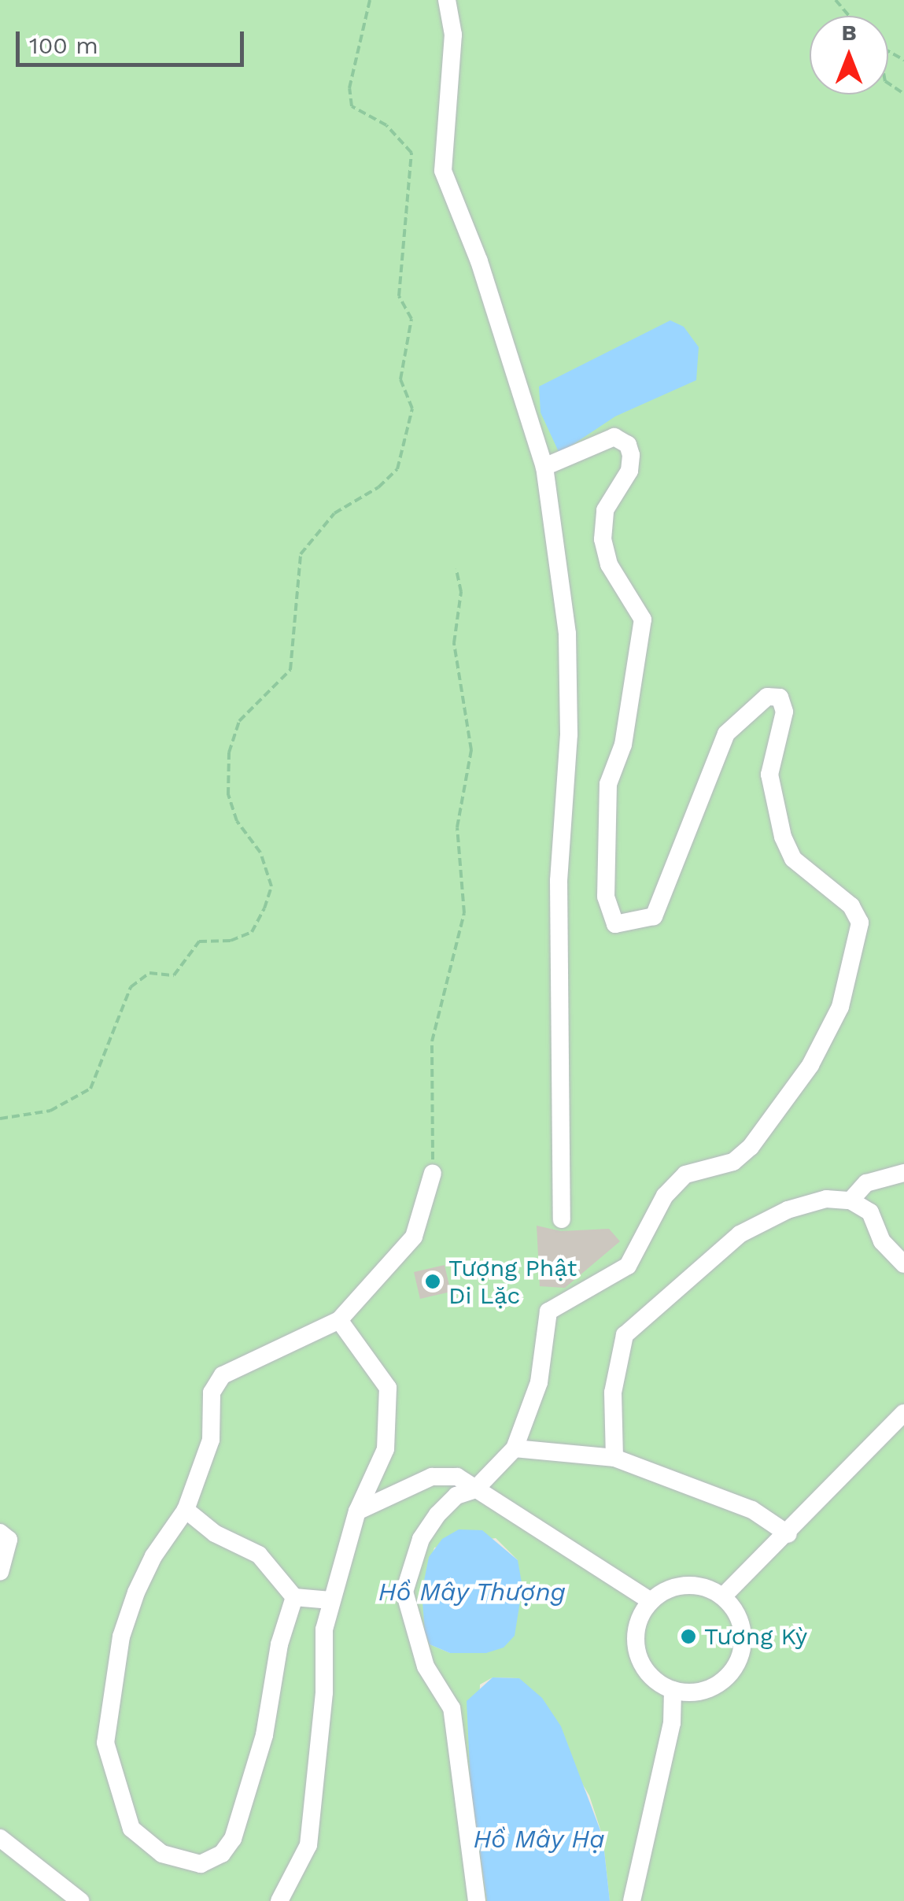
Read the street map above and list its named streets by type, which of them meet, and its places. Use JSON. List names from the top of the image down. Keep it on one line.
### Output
{"water":["Hồ Mây Thượng","Hồ Mây Hạ"],"places":["Tượng Phật Di Lặc","Tương Kỳ"],"scale_bar":"100 m","north":"top"}
